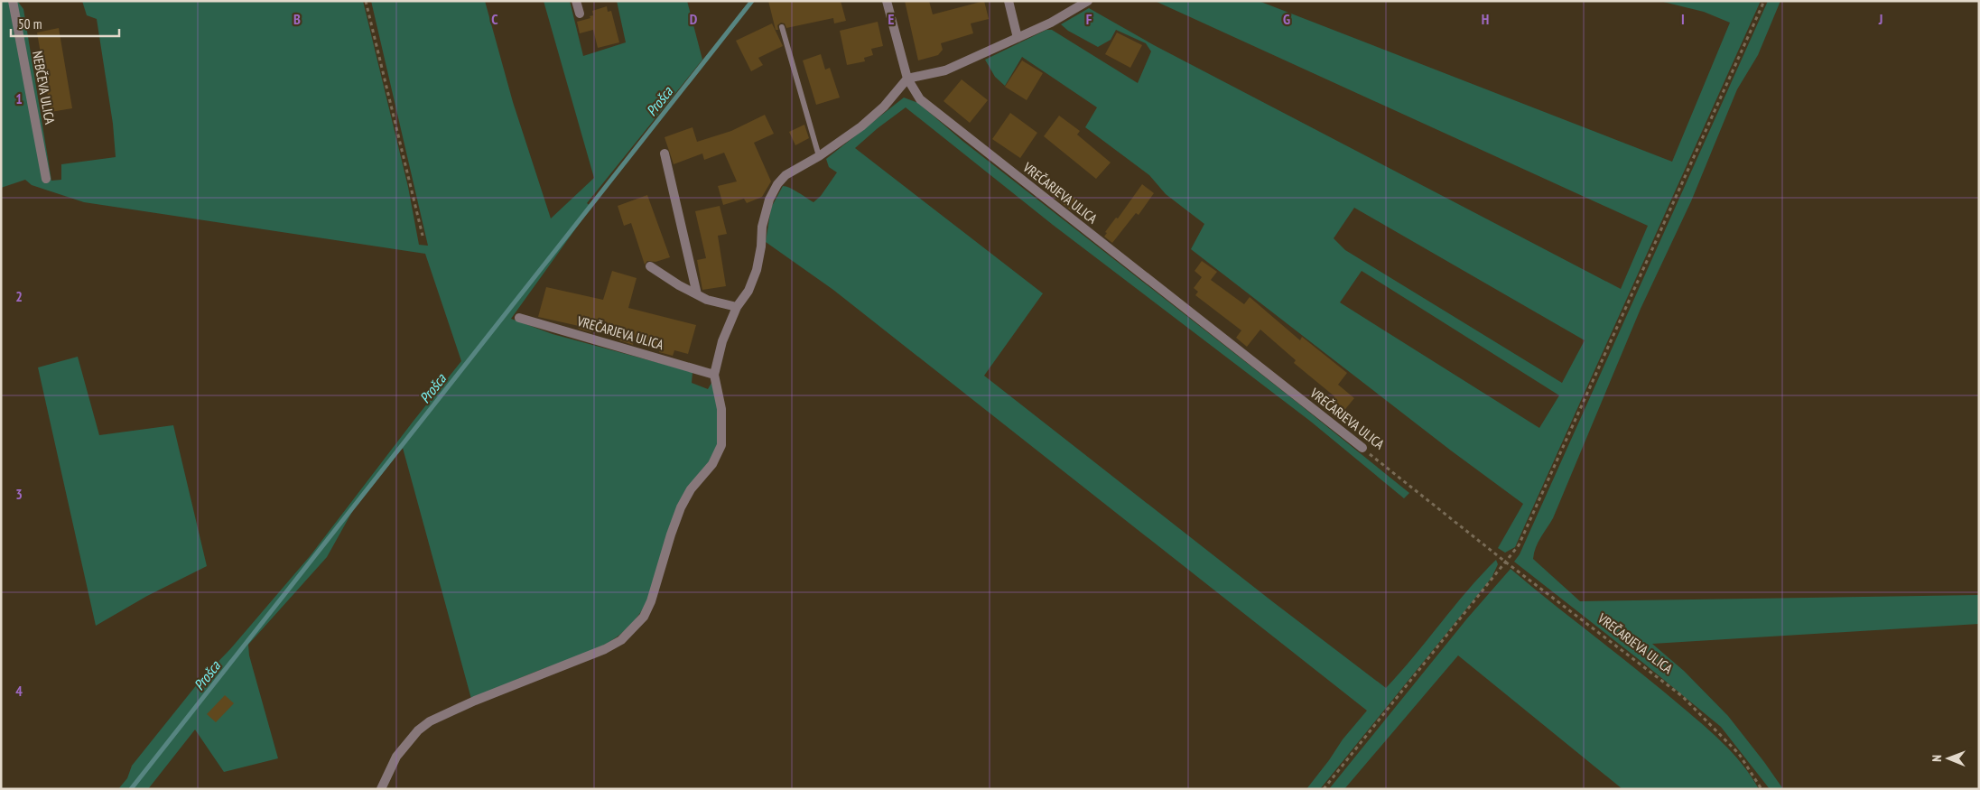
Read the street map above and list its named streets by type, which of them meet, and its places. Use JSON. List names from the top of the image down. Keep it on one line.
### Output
{"streets":{"street":["NEBČEVA ULICA","VREČARJEVA ULICA"]},"water":["Prošca"],"scale_bar":"50 m","north":"left","grid":{"columns":["B","C","D","E","F","G","H","I","J"],"rows":["1","2","3","4"]}}
